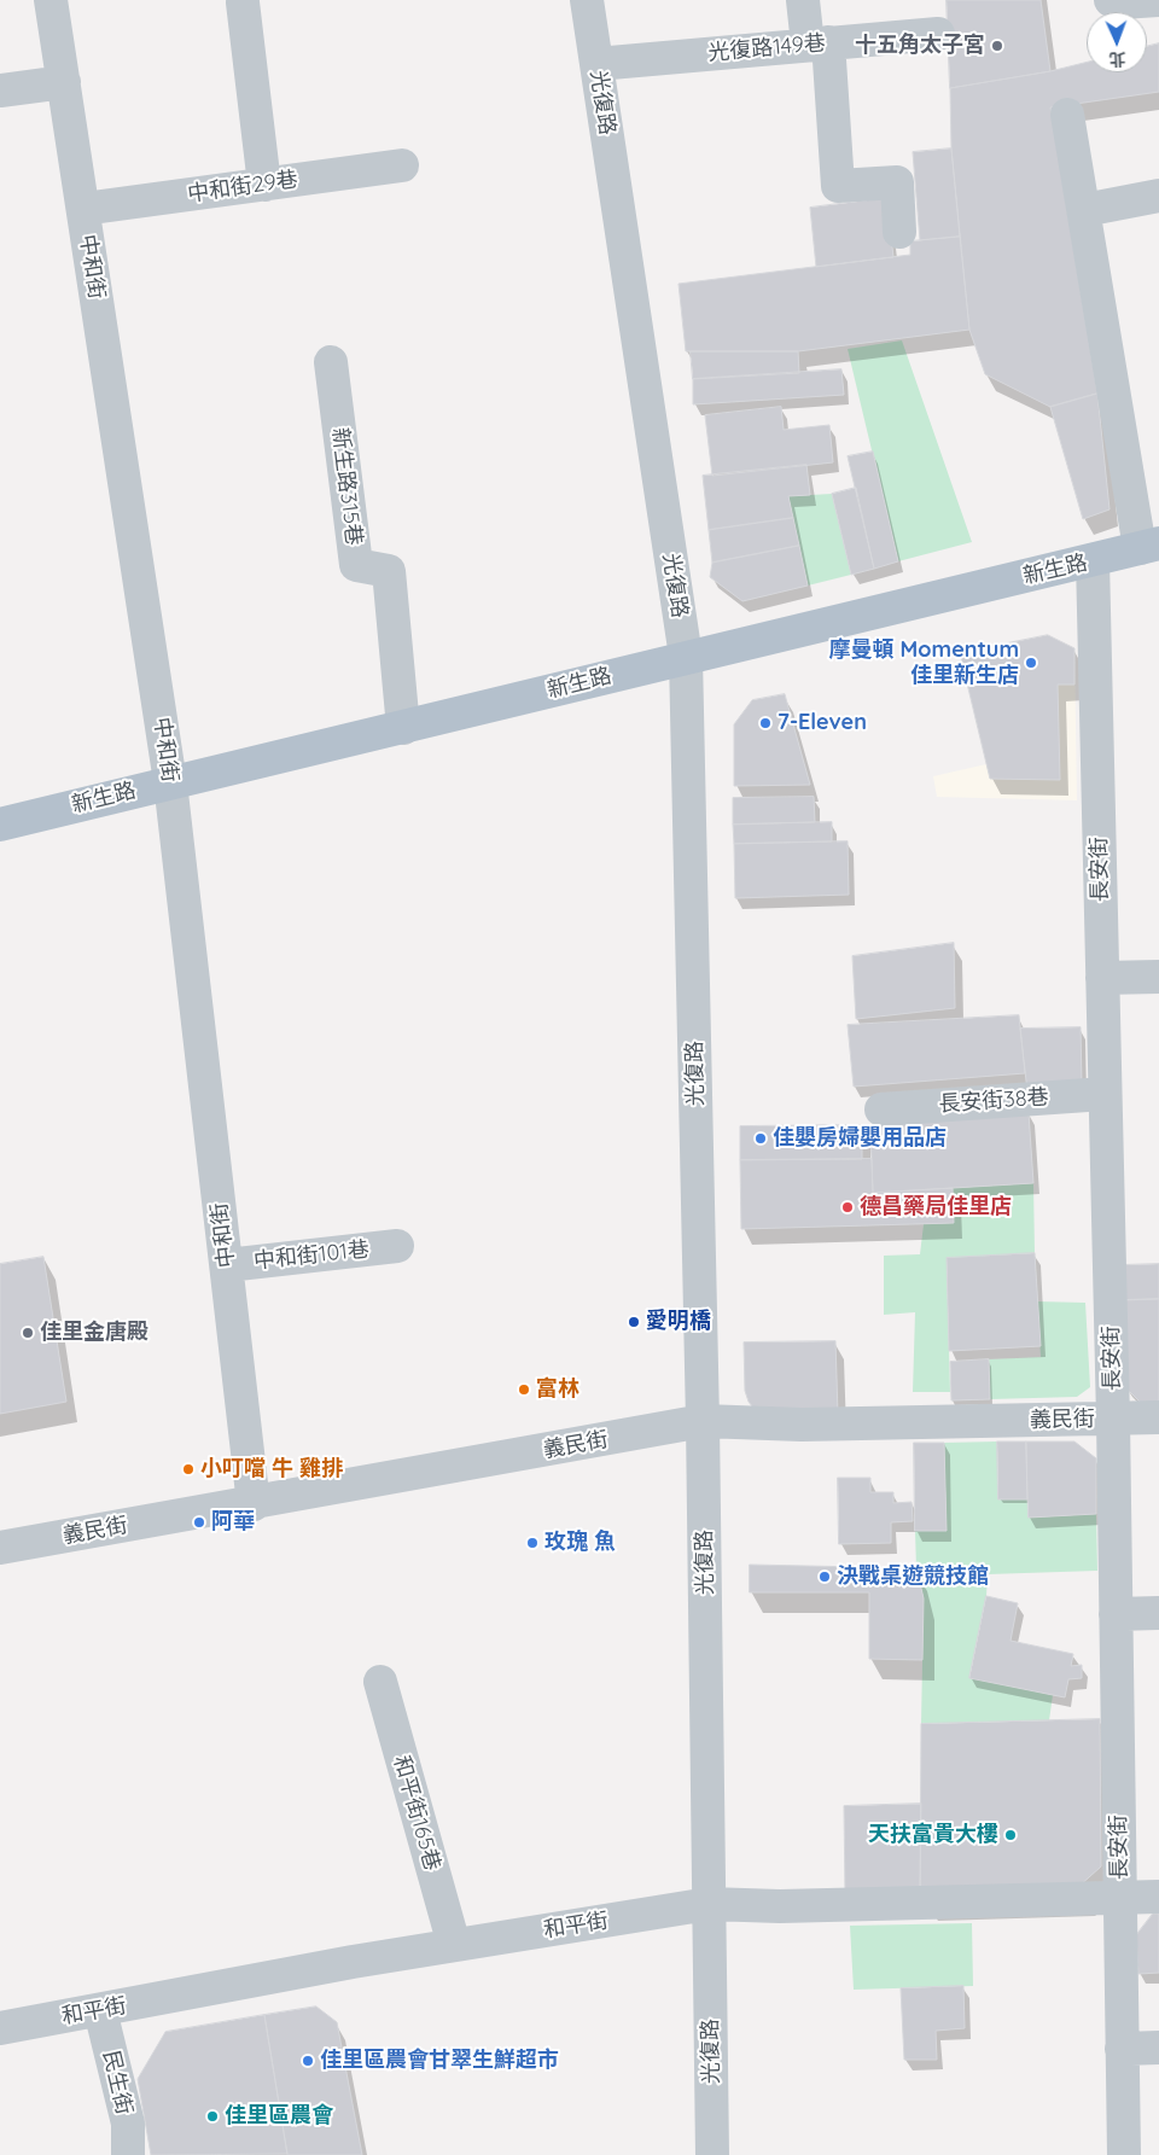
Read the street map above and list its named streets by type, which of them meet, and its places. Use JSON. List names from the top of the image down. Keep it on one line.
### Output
{"streets":{"main road":["新生路"],"street":["光復路149巷","光復路","中和街29巷","中和街","新生路315巷","長安街","長安街38巷","中和街101巷","義民街","和平街165巷","和平街","民生街"]},"crossings":[["光復路149巷","光復路"],["光復路","新生路"],["光復路","義民街"],["光復路","和平街"],["中和街29巷","中和街"],["中和街","新生路"],["中和街","中和街101巷"],["中和街","義民街"],["新生路315巷","新生路"],["新生路","長安街"],["長安街","長安街38巷"],["長安街","義民街"],["長安街","和平街"],["和平街165巷","和平街"],["和平街","民生街"]],"places":["十五角太子宮","摩曼頓 Momentum 佳里新生店","7-Eleven","佳嬰房婦嬰用品店","德昌藥局佳里店","愛明橋","佳里金唐殿","富林","小叮噹 牛 雞排","阿華","玫瑰 魚","決戰桌遊競技館","天扶富貴大樓","佳里區農會甘翠生鮮超市","佳里區農會"],"north":"bottom"}
